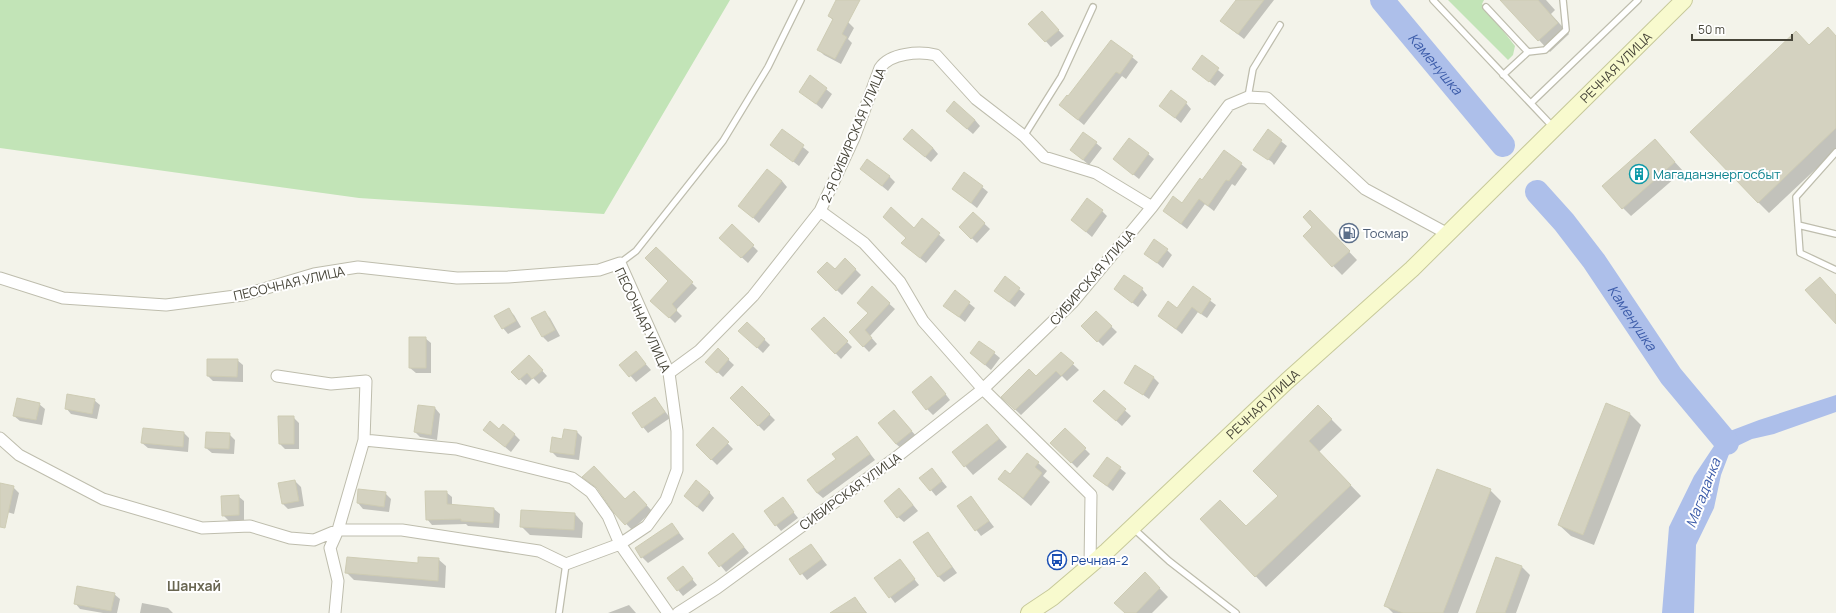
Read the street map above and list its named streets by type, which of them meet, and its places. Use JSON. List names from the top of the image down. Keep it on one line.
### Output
{"streets":{"main road":["РЕЧНАЯ УЛИЦА"],"street":["2-Я СИБИРСКАЯ УЛИЦА","СИБИРСКАЯ УЛИЦА","ПЕСОЧНАЯ УЛИЦА"]},"crossings":[["РЕЧНАЯ УЛИЦА","СИБИРСКАЯ УЛИЦА"],["2-Я СИБИРСКАЯ УЛИЦА","СИБИРСКАЯ УЛИЦА"],["2-Я СИБИРСКАЯ УЛИЦА","ПЕСОЧНАЯ УЛИЦА"]],"districts":["Шанхай"],"water":["Каменушка","Магаданка"],"places":{"building":["Магаданэнергосбыт"],"fuel station":["Тосмар"],"bus stop":["Речная-2"]},"scale_bar":"50 m"}
